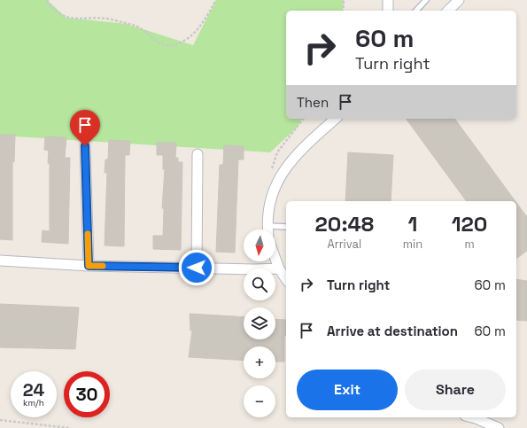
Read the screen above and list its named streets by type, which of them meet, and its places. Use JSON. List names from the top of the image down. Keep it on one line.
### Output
{"north":"bottom","page":{"turn":["60 m","Turn right"],"then":"Then","eta":["20:48","Arrival","1","min","120","m"],"map_buttons":["+","−"],"list":[{"name":"Turn right","value":"60 m"},{"name":"Arrive at destination","value":"60 m"}],"buttons":["Exit","Share"],"speed":"24 km/h","limit":"30"}}
